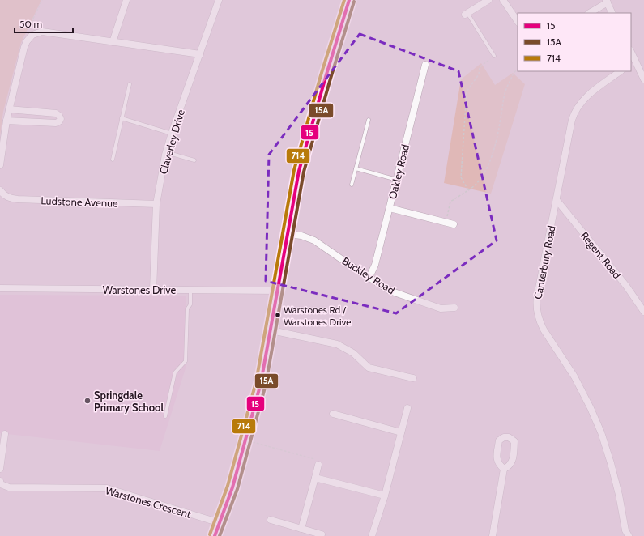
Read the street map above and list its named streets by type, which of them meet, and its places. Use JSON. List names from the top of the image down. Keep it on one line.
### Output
{"streets":{"street":["Claverley Drive","Oakley Road","Ludstone Avenue","Regent Road","Canterbury Road","Buckley Road","Warstones Drive","Warstones Crescent"]},"crossings":[["Claverley Drive","Ludstone Avenue"],["Claverley Drive","Warstones Drive"],["Oakley Road","Buckley Road"],["Regent Road","Canterbury Road"]],"places":["Warstones Rd / Warstones Drive","Springdale Primary School"],"lines":["transit line 15","transit line 714","transit line 15A"],"legend":["15","15A","714"],"scale_bar":"50 m"}
